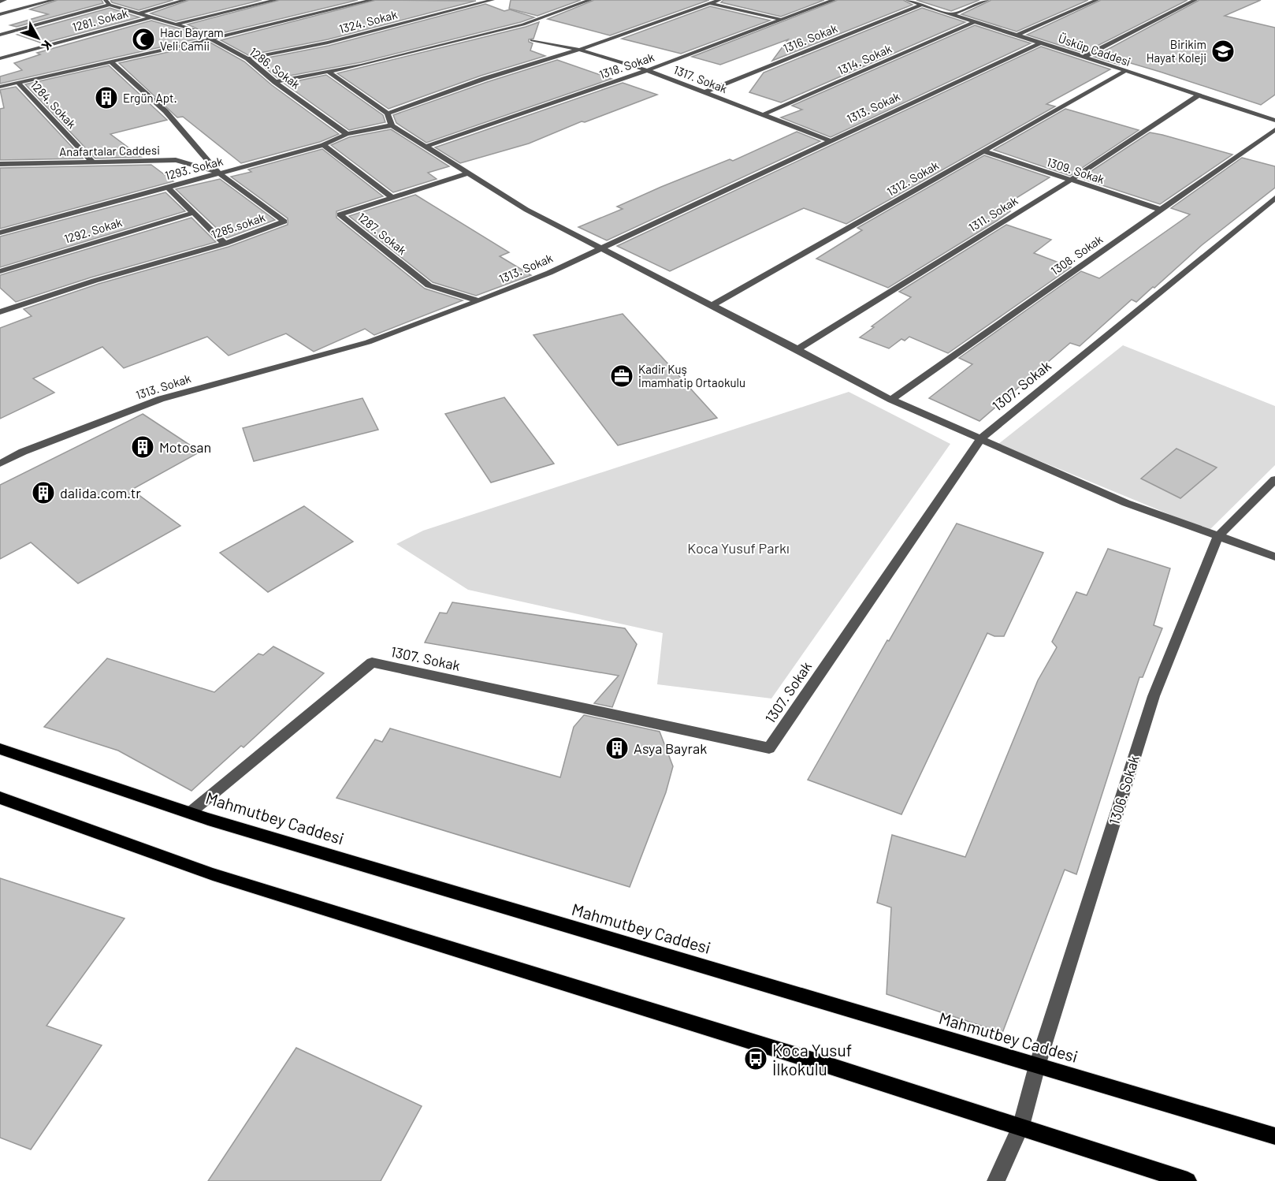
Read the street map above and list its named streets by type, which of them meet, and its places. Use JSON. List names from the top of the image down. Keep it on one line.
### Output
{"streets":{"main road":["Mahmutbey Caddesi"],"street":["1281. Sokak","1324. Sokak","1316. Sokak","Üsküp Caddesi","1314. Sokak","1318. Sokak","1286. Sokak","1317. Sokak","1284. Sokak","1313. Sokak","Anafartalar Caddesi","1293. Sokak","1309. Sokak","1312. Sokak","1311. Sokak","1285.sokak","1292. Sokak","1287. Sokak","1308. Sokak","1307. Sokak","1306. Sokak"]},"crossings":[["1281. Sokak","1286. Sokak"],["1324. Sokak","1286. Sokak"],["1316. Sokak","Üsküp Caddesi"],["1316. Sokak","1317. Sokak"],["Üsküp Caddesi","1314. Sokak"],["Üsküp Caddesi","1313. Sokak"],["Üsküp Caddesi","1312. Sokak"],["Üsküp Caddesi","1311. Sokak"],["1314. Sokak","1317. Sokak"],["1318. Sokak","1317. Sokak"],["1286. Sokak","1293. Sokak"],["1317. Sokak","1313. Sokak"],["1284. Sokak","Anafartalar Caddesi"],["1313. Sokak","1287. Sokak"],["Anafartalar Caddesi","1293. Sokak"],["Anafartalar Caddesi","1285.sokak"],["1293. Sokak","1285.sokak"],["1309. Sokak","1312. Sokak"],["1309. Sokak","1311. Sokak"],["1309. Sokak","1308. Sokak"],["1307. Sokak","Mahmutbey Caddesi"],["1306. Sokak","Mahmutbey Caddesi"]],"parks":["Koca Yusuf Parkı"],"places":{"mosque":["Hacı Bayram Veli Camii"],"school or university":["Birikim Hayat Koleji"],"building":["Ergün Apt.","Motosan","dalida.com.tr","Asya Bayrak"],"office":["Kadir Kuş İmamhatip Ortaokulu"],"bus stop":["Koca Yusuf İlkokulu"]},"north":"bottom right"}
